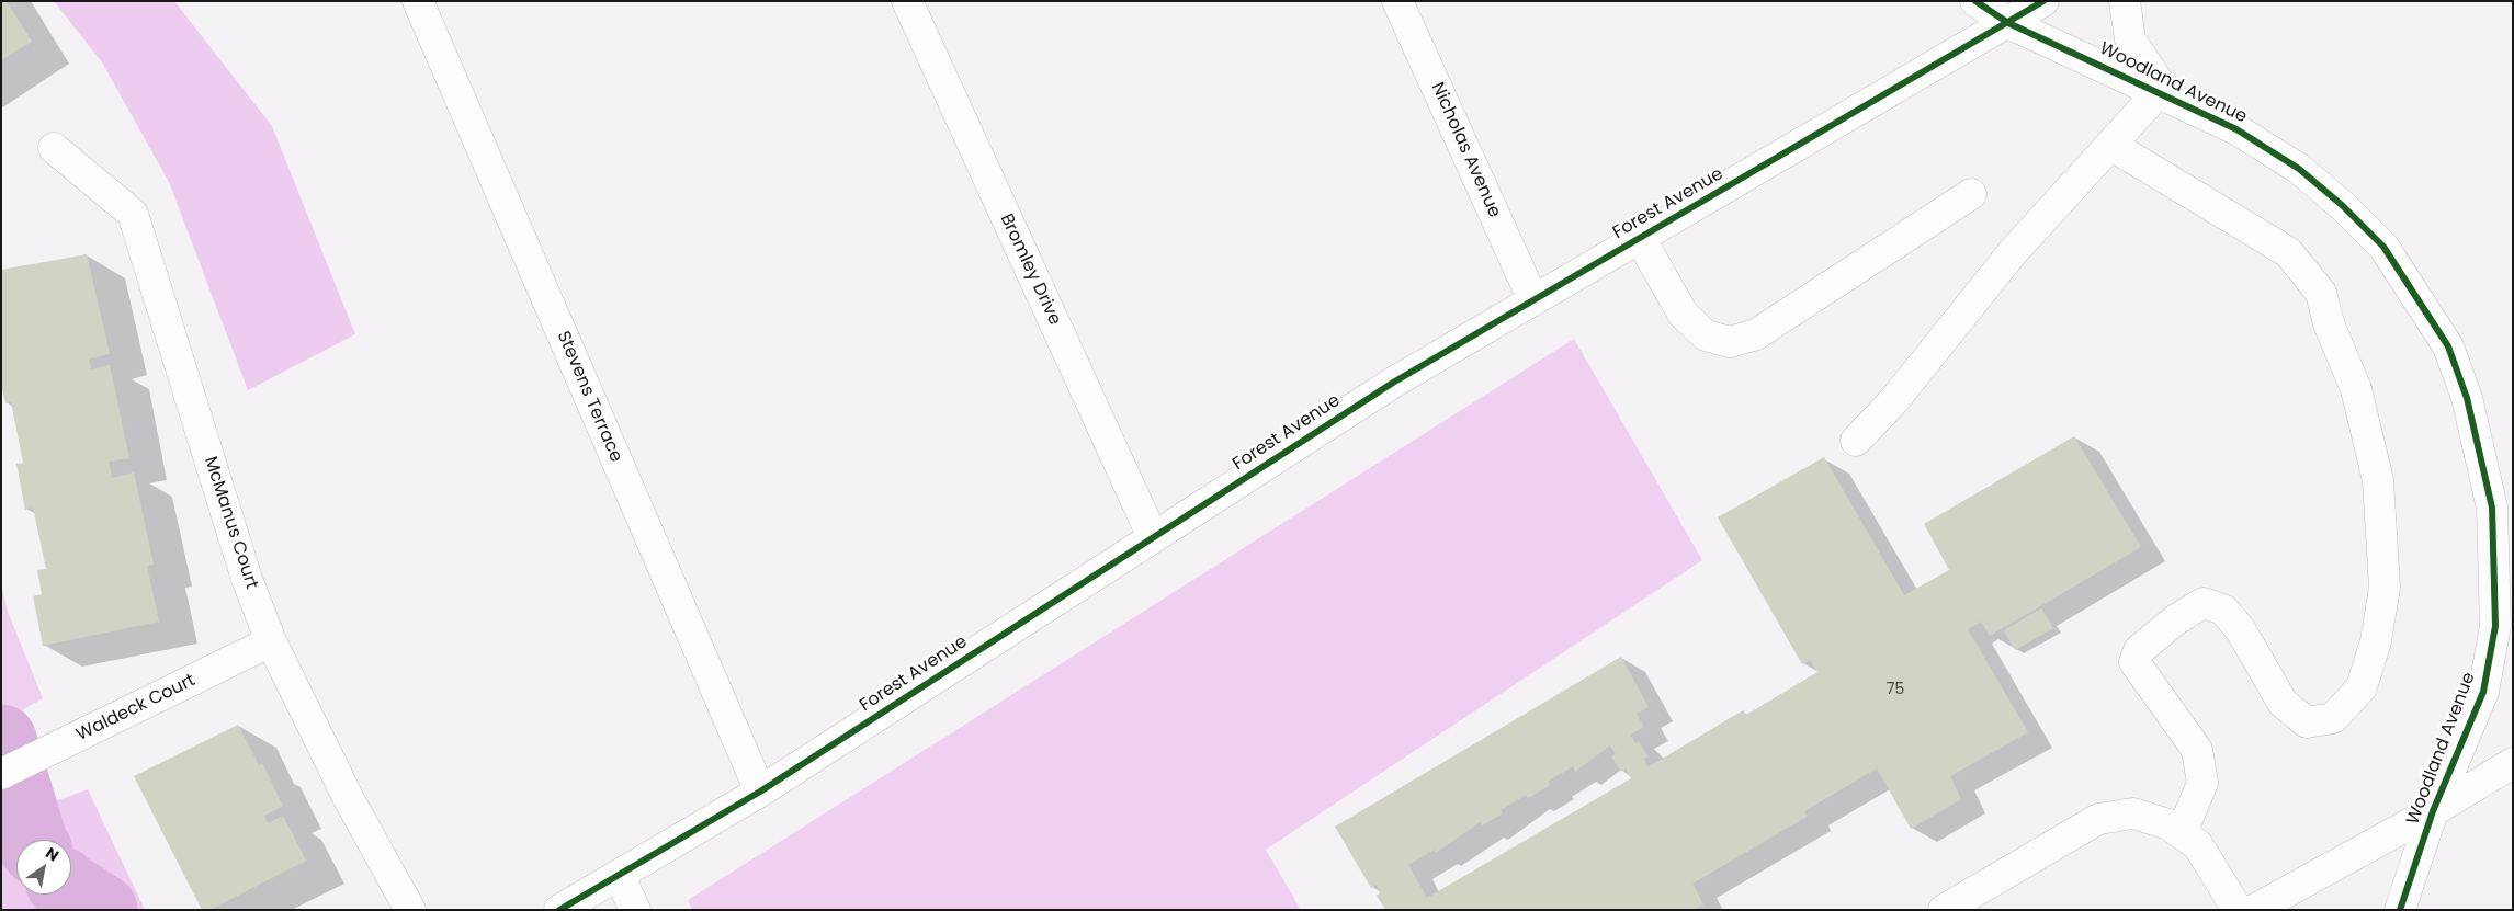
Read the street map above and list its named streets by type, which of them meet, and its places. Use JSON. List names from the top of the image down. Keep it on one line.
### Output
{"streets":{"street":["Woodland Avenue","Nicholas Avenue","Forest Avenue","Bromley Drive","Stevens Terrace","McManus Court","Waldeck Court"]},"crossings":[["Woodland Avenue","Forest Avenue"],["Nicholas Avenue","Forest Avenue"],["Forest Avenue","Bromley Drive"],["Forest Avenue","Stevens Terrace"],["McManus Court","Waldeck Court"]],"house_numbers":["75"],"north":"top right"}
